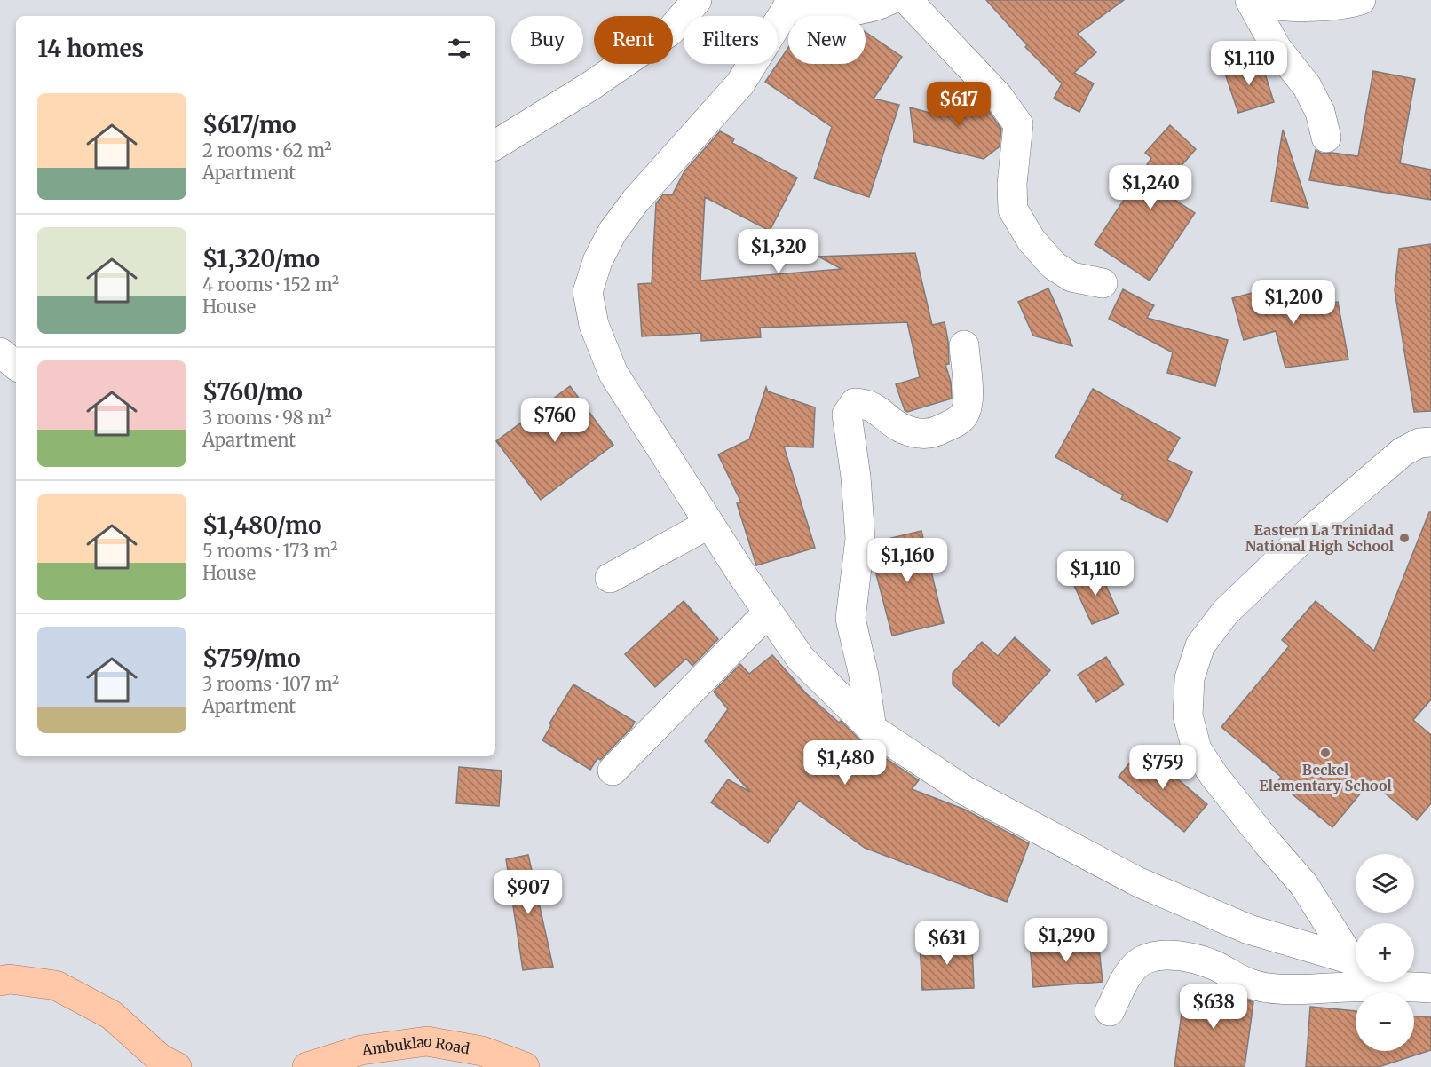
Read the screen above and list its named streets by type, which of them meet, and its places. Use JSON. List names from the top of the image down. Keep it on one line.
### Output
{"streets":{"main road":["Ambuklao Road"]},"places":["Eastern La Trinidad National High School","Beckel Elementary School"],"page":{"chip":["Buy","Rent","Filters","New"],"heading":"14 homes","price":["$1,110","$617","$1,240","$1,320","$1,200","$760","$1,160","$1,110","$1,480","$759","$907","$1,290","$631","$638"],"list":[{"name":"$617/mo","note":"2 rooms · 62 m² · Apartment"},{"name":"$1,320/mo","note":"4 rooms · 152 m² · House"},{"name":"$760/mo","note":"3 rooms · 98 m² · Apartment"},{"name":"$1,480/mo","note":"5 rooms · 173 m² · House"},{"name":"$759/mo","note":"3 rooms · 107 m² · Apartment"}],"map_buttons":["+","−"]}}
